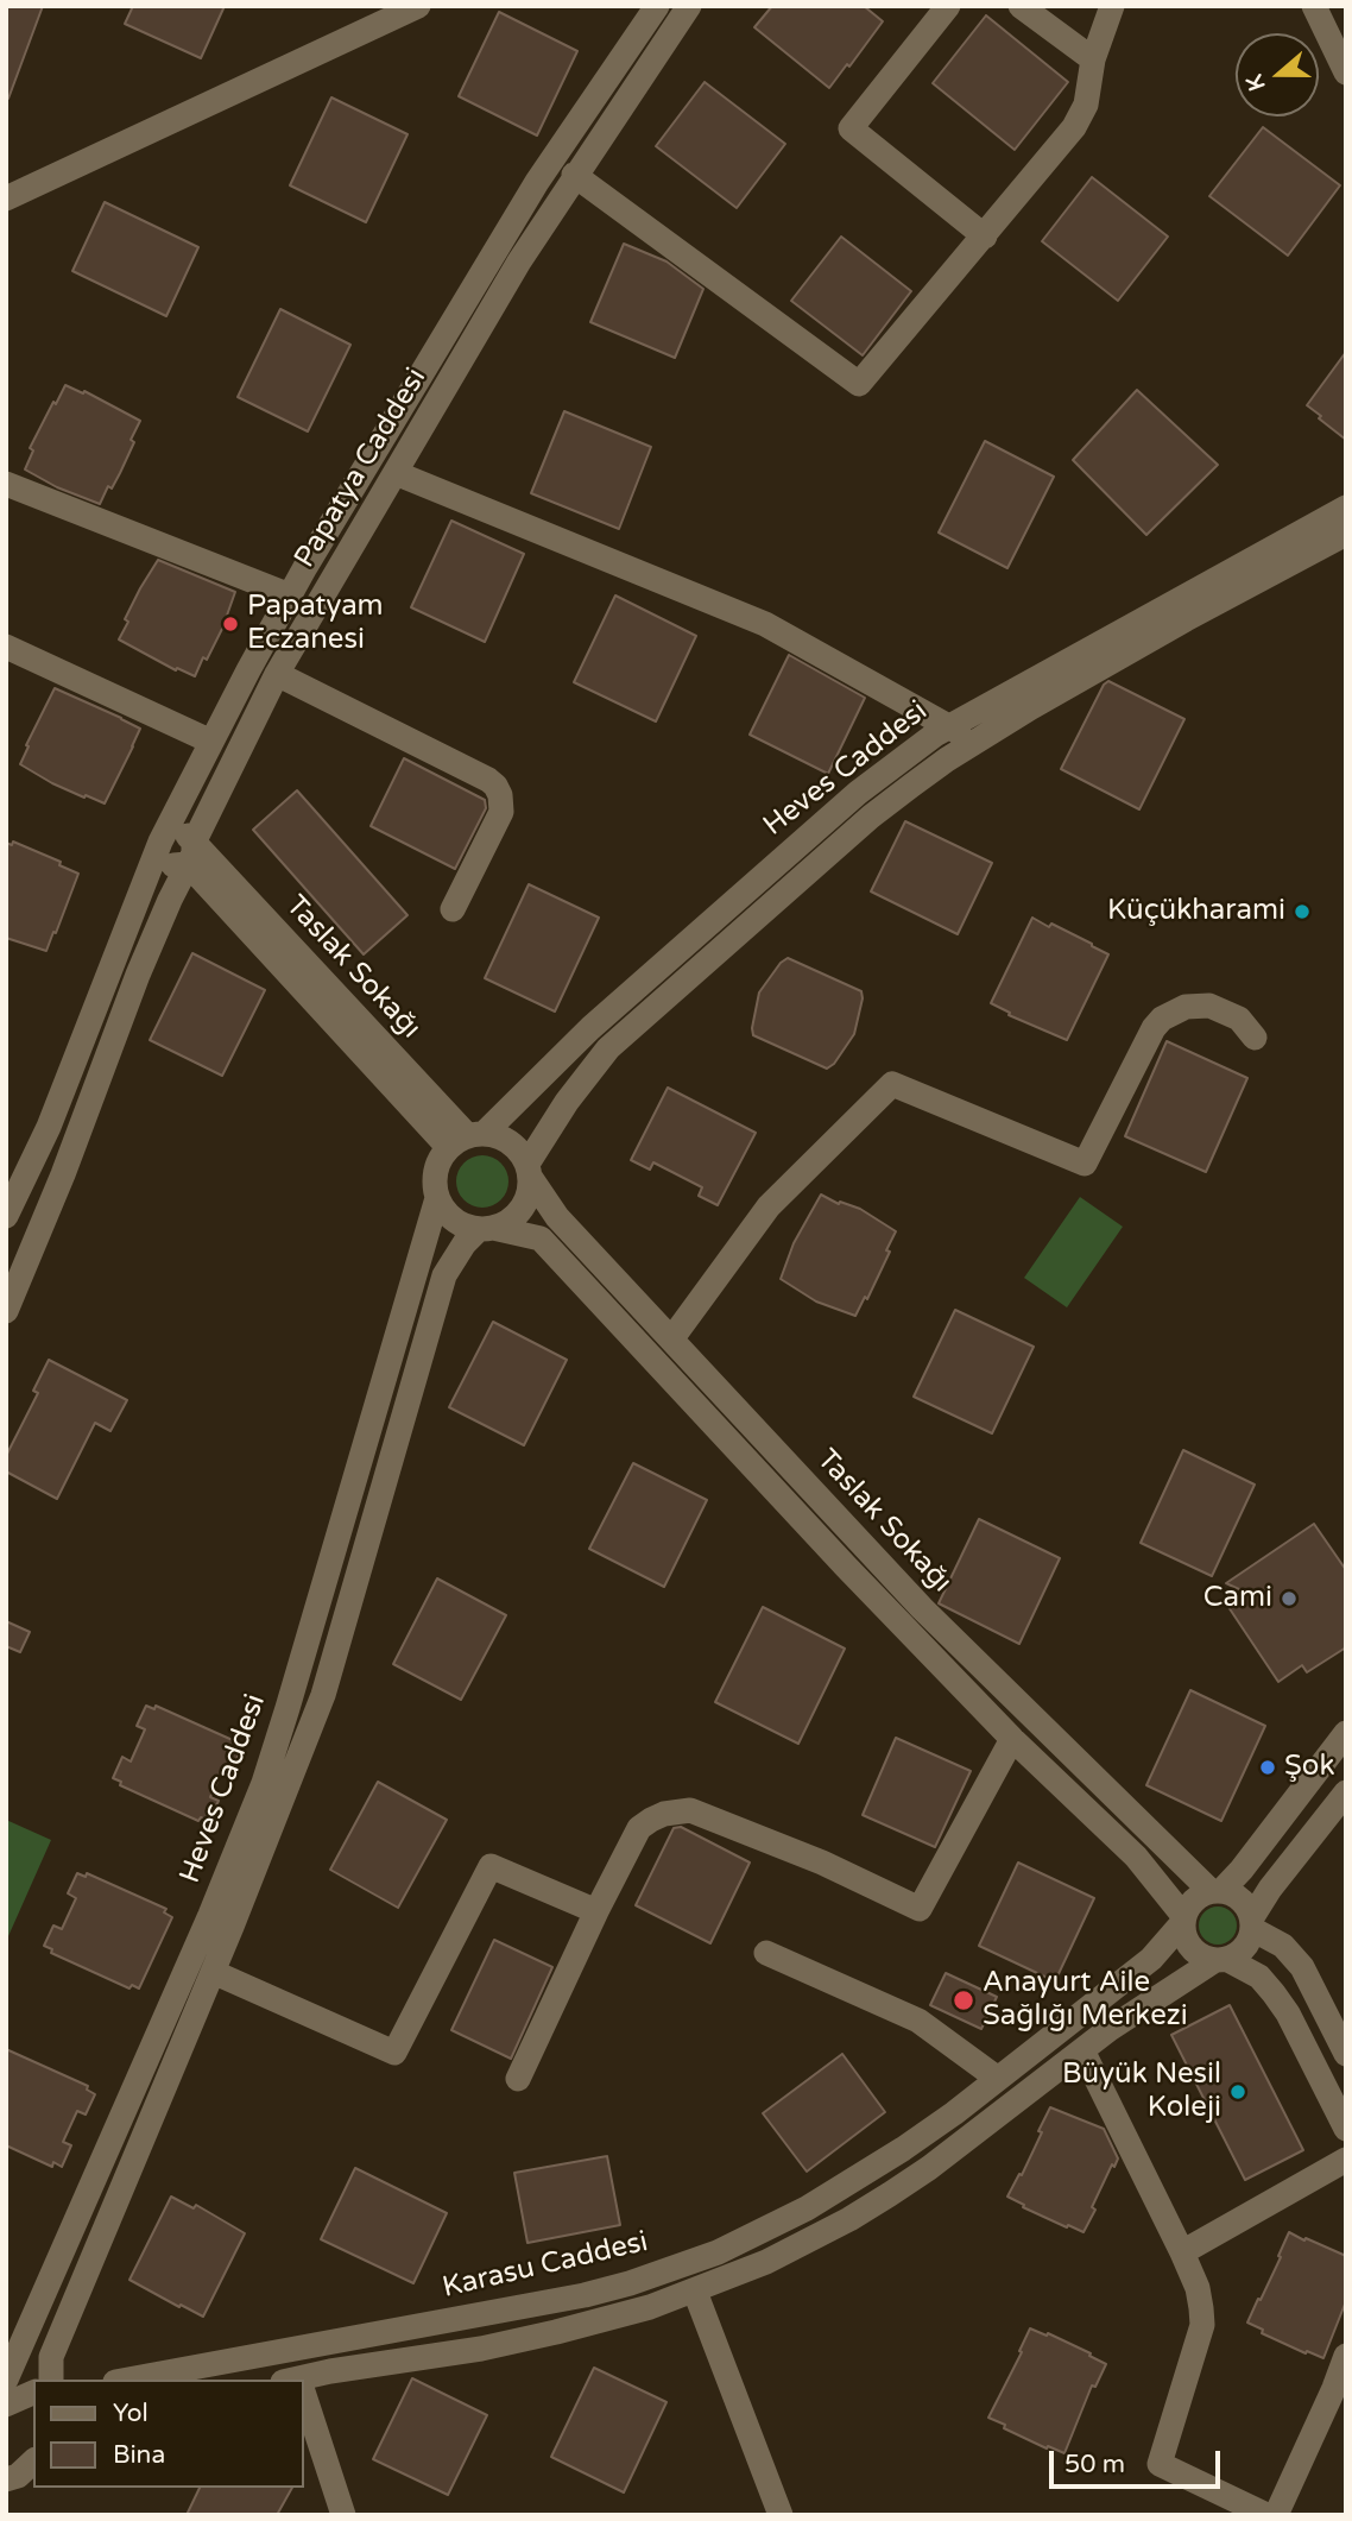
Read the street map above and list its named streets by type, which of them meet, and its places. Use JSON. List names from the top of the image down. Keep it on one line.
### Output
{"streets":{"street":["Papatya Caddesi","Heves Caddesi","Taslak Sokağı","Karasu Caddesi"]},"crossings":[["Papatya Caddesi","Taslak Sokağı"],["Heves Caddesi","Taslak Sokağı"],["Taslak Sokağı","Karasu Caddesi"]],"places":["Papatyam Eczanesi","Küçükharami","Cami","Şok","Anayurt Aile Sağlığı Merkezi","Büyük Nesil Koleji"],"legend":["Yol","Bina"],"scale_bar":"50 m","north":"left"}
